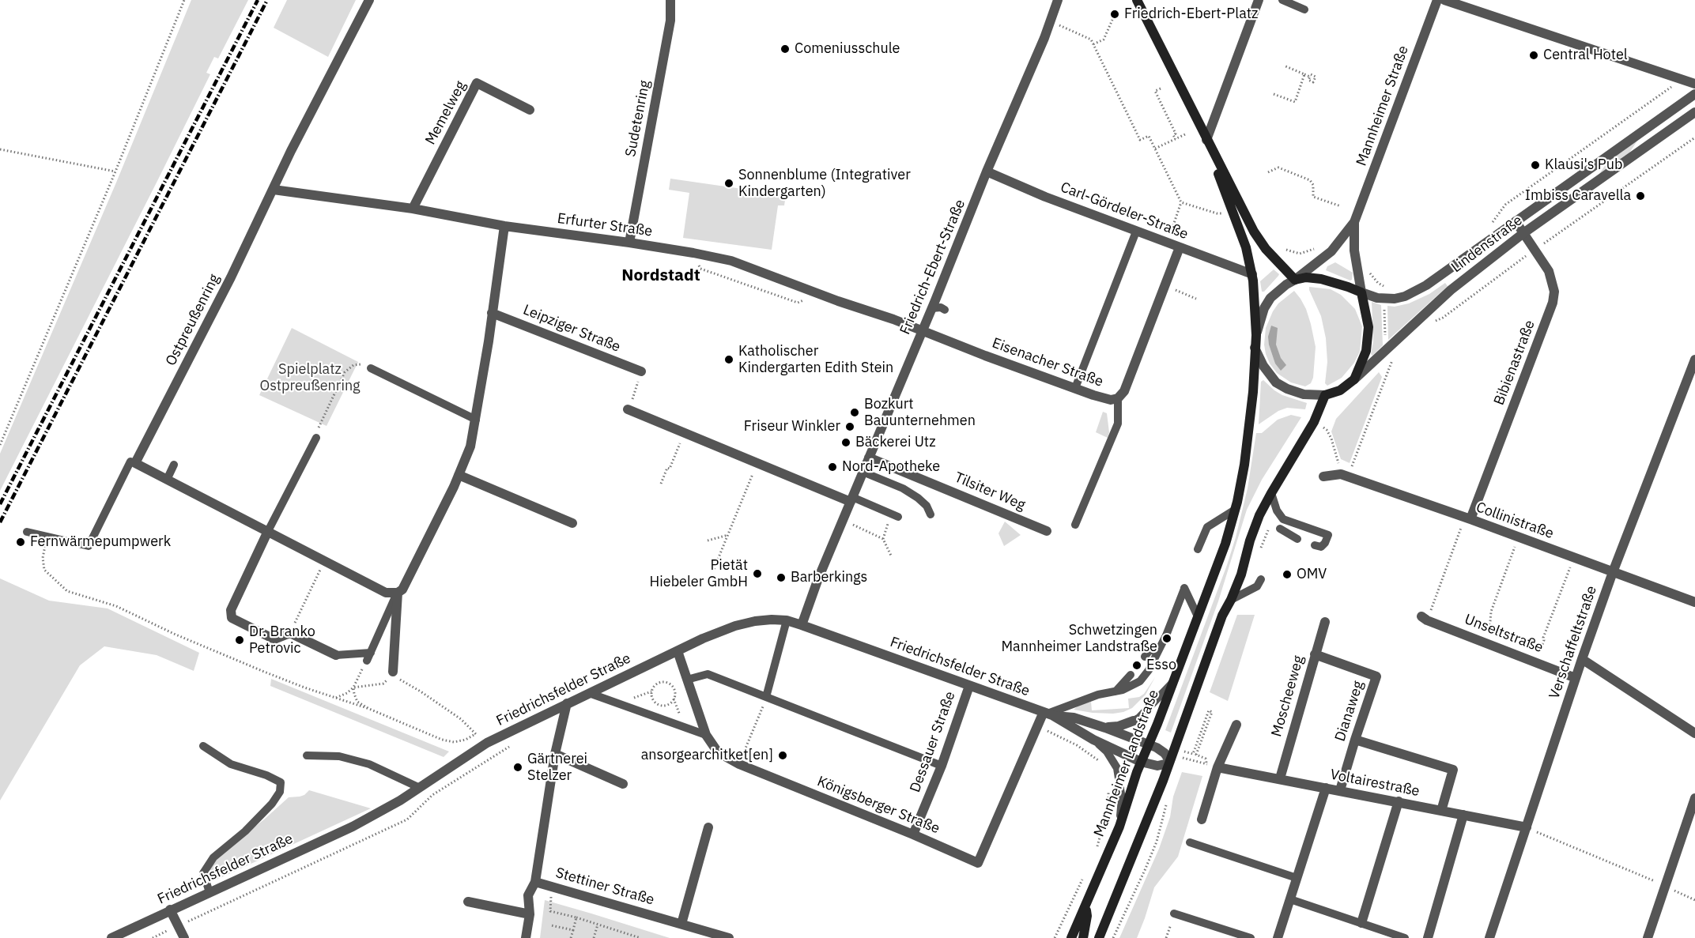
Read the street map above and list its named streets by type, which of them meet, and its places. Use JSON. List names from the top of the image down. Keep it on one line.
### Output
{"streets":{"main road":["Mannheimer Landstraße"],"street":["Mannheimer Straße","Memelweg","Sudetenring","Carl-Gördeler-Straße","Erfurter Straße","Lindenstraße","Friedrich-Ebert-Straße","Ostpreußenring","Leipziger Straße","Eisenacher Straße","Bibienastraße","Tilsiter Weg","Collinistraße","Unseltstraße","Verschaffeltstraße","Friedrichsfelder Straße","Moscheeweg","Dianaweg","Dessauer Straße","Voltairestraße","Königsberger Straße","Stettiner Straße"]},"crossings":[["Mannheimer Straße","Lindenstraße"],["Mannheimer Straße","Mannheimer Landstraße"],["Memelweg","Erfurter Straße"],["Sudetenring","Erfurter Straße"],["Carl-Gördeler-Straße","Friedrich-Ebert-Straße"],["Carl-Gördeler-Straße","Eisenacher Straße"],["Erfurter Straße","Friedrich-Ebert-Straße"],["Erfurter Straße","Ostpreußenring"],["Erfurter Straße","Eisenacher Straße"],["Lindenstraße","Bibienastraße"],["Lindenstraße","Mannheimer Landstraße"],["Friedrich-Ebert-Straße","Eisenacher Straße"],["Friedrich-Ebert-Straße","Tilsiter Weg"],["Friedrich-Ebert-Straße","Friedrichsfelder Straße"],["Bibienastraße","Collinistraße"],["Collinistraße","Verschaffeltstraße"],["Unseltstraße","Verschaffeltstraße"],["Verschaffeltstraße","Voltairestraße"],["Friedrichsfelder Straße","Dessauer Straße"],["Friedrichsfelder Straße","Mannheimer Landstraße"],["Friedrichsfelder Straße","Königsberger Straße"],["Friedrichsfelder Straße","Stettiner Straße"],["Moscheeweg","Dianaweg"],["Moscheeweg","Voltairestraße"],["Dianaweg","Voltairestraße"],["Dessauer Straße","Königsberger Straße"]],"districts":["Nordstadt"],"parks":["Spielplatz Ostpreußenring"],"places":["Friedrich-Ebert-Platz","Comeniusschule","Central Hotel","Klausi's Pub","Sonnenblume (Integrativer Kindergarten)","Imbiss Caravella","Katholischer Kindergarten Edith Stein","Bozkurt Bauunternehmen","Friseur Winkler","Bäckerei Utz","Nord-Apotheke","Fernwärmepumpwerk","Pietät Hiebeler GmbH","OMV","Barberkings","Schwetzingen Mannheimer Landstraße","Dr. Branko Petrovic","Esso","ansorgearchitket[en]","Gärtnerei Stelzer"]}
